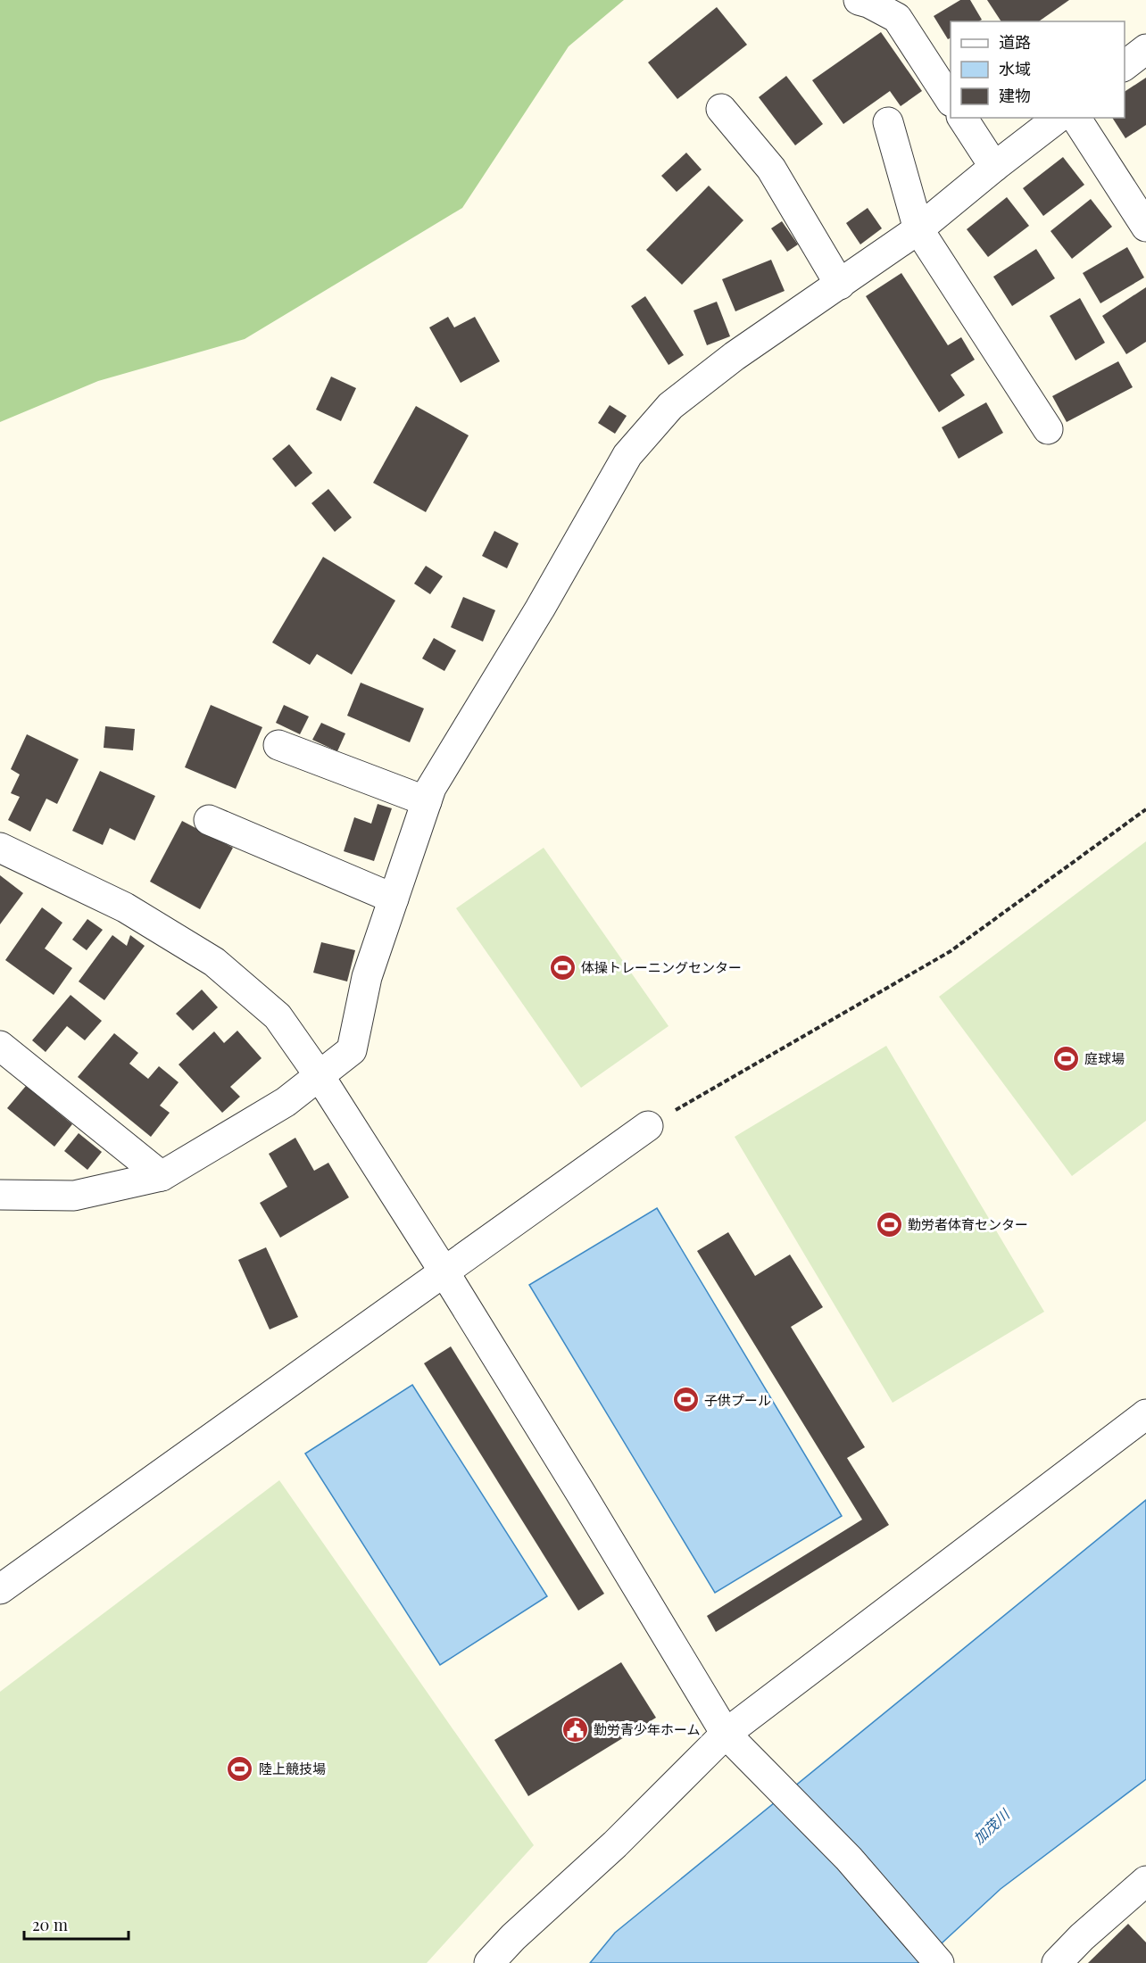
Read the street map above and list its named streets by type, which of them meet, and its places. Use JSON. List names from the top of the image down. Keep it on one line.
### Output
{"water":["加茂川"],"places":{"sports":["体操トレーニングセンター","庭球場","勤労者体育センター","子供プール","陸上競技場"],"public building":["勤労青少年ホーム"]},"legend":["道路","水域","建物"],"scale_bar":"20 m"}
